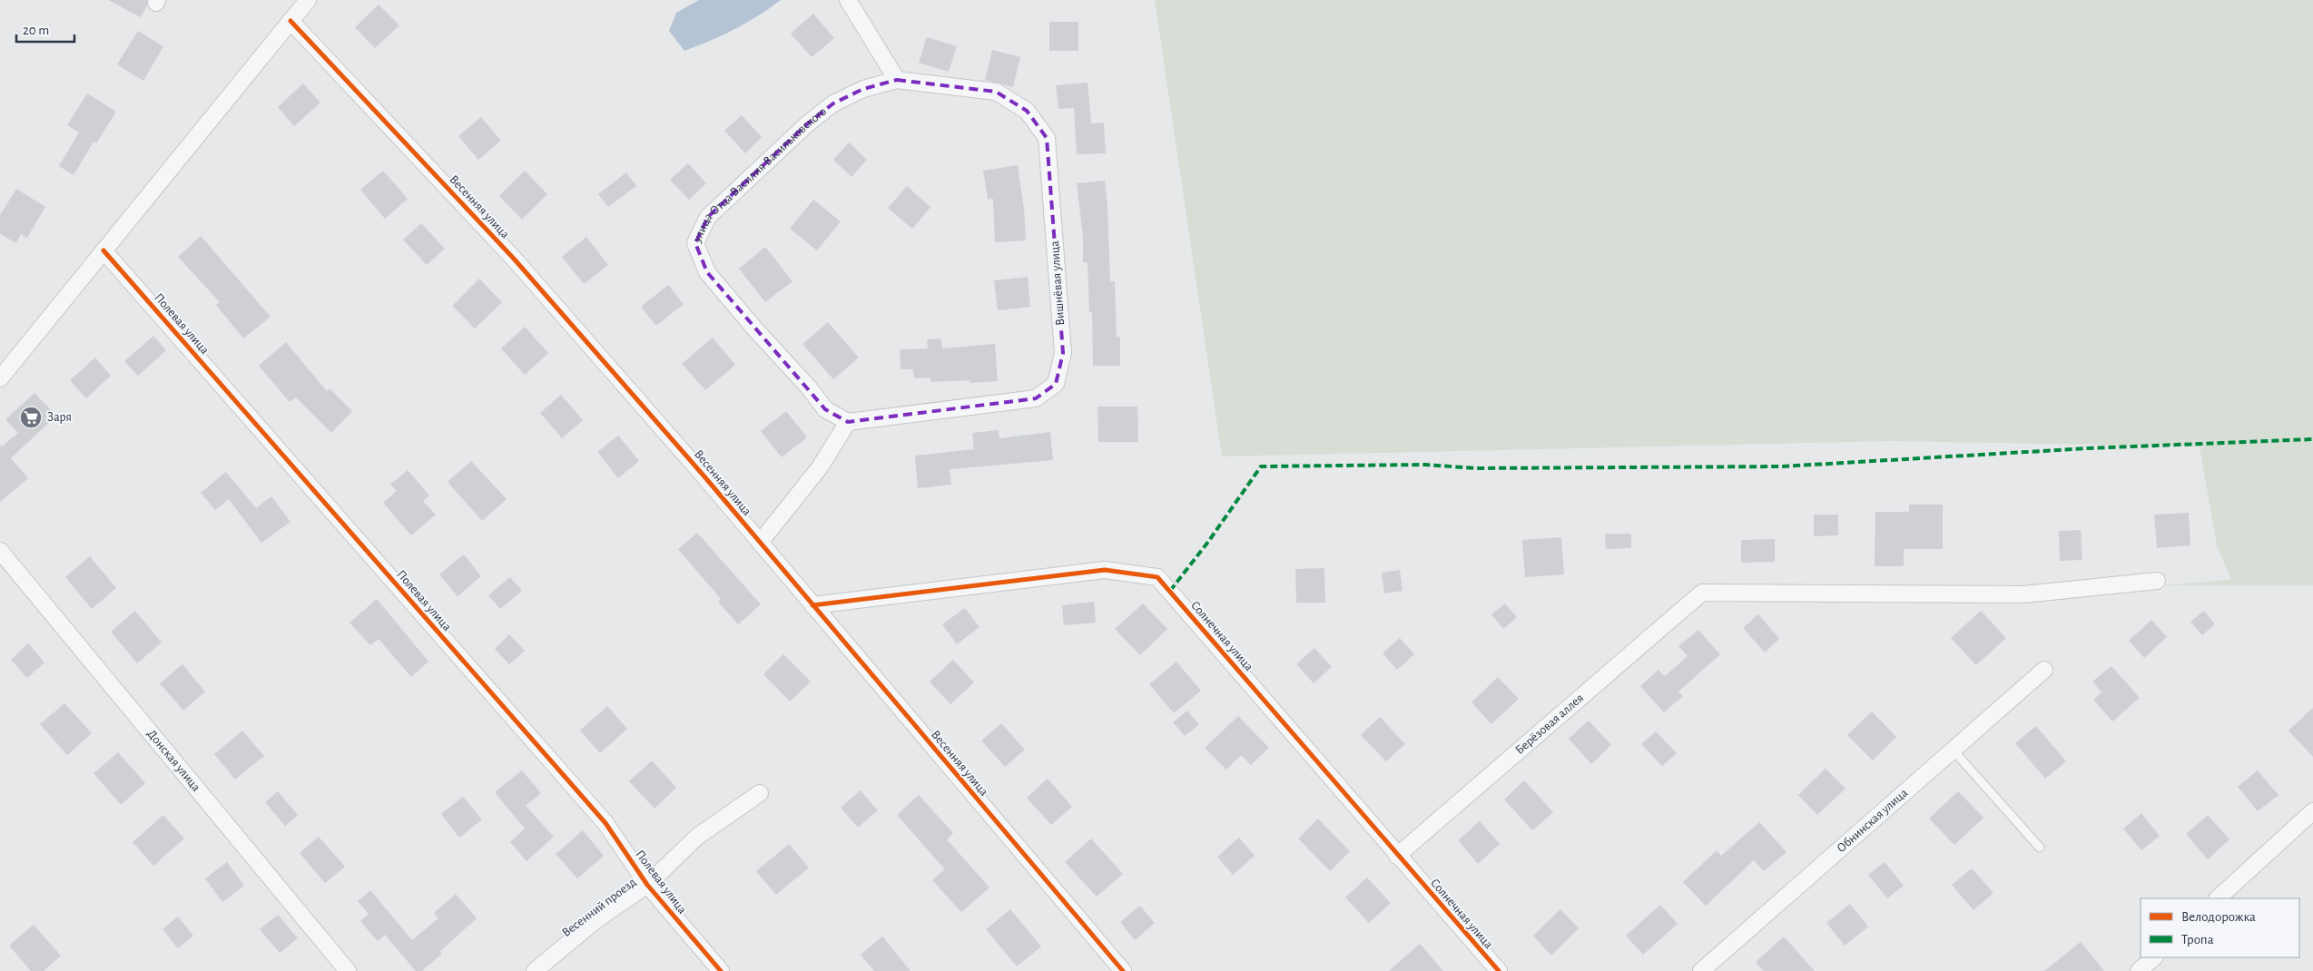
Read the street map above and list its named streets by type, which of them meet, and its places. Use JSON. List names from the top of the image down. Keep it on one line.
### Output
{"streets":{"street":["улица Отца Василия Васильковского","Весенняя улица","Вишнёвая улица","Полевая улица","Солнечная улица","Берёзовая аллея","Донская улица","Обнинская улица","Весенний проезд"]},"crossings":[["улица Отца Василия Васильковского","Вишнёвая улица"],["Весенняя улица","Солнечная улица"],["Полевая улица","Весенний проезд"],["Солнечная улица","Берёзовая аллея"]],"places":{"supermarket":["Заря"]},"legend":["Велодорожка","Тропа"],"scale_bar":"20 m"}
